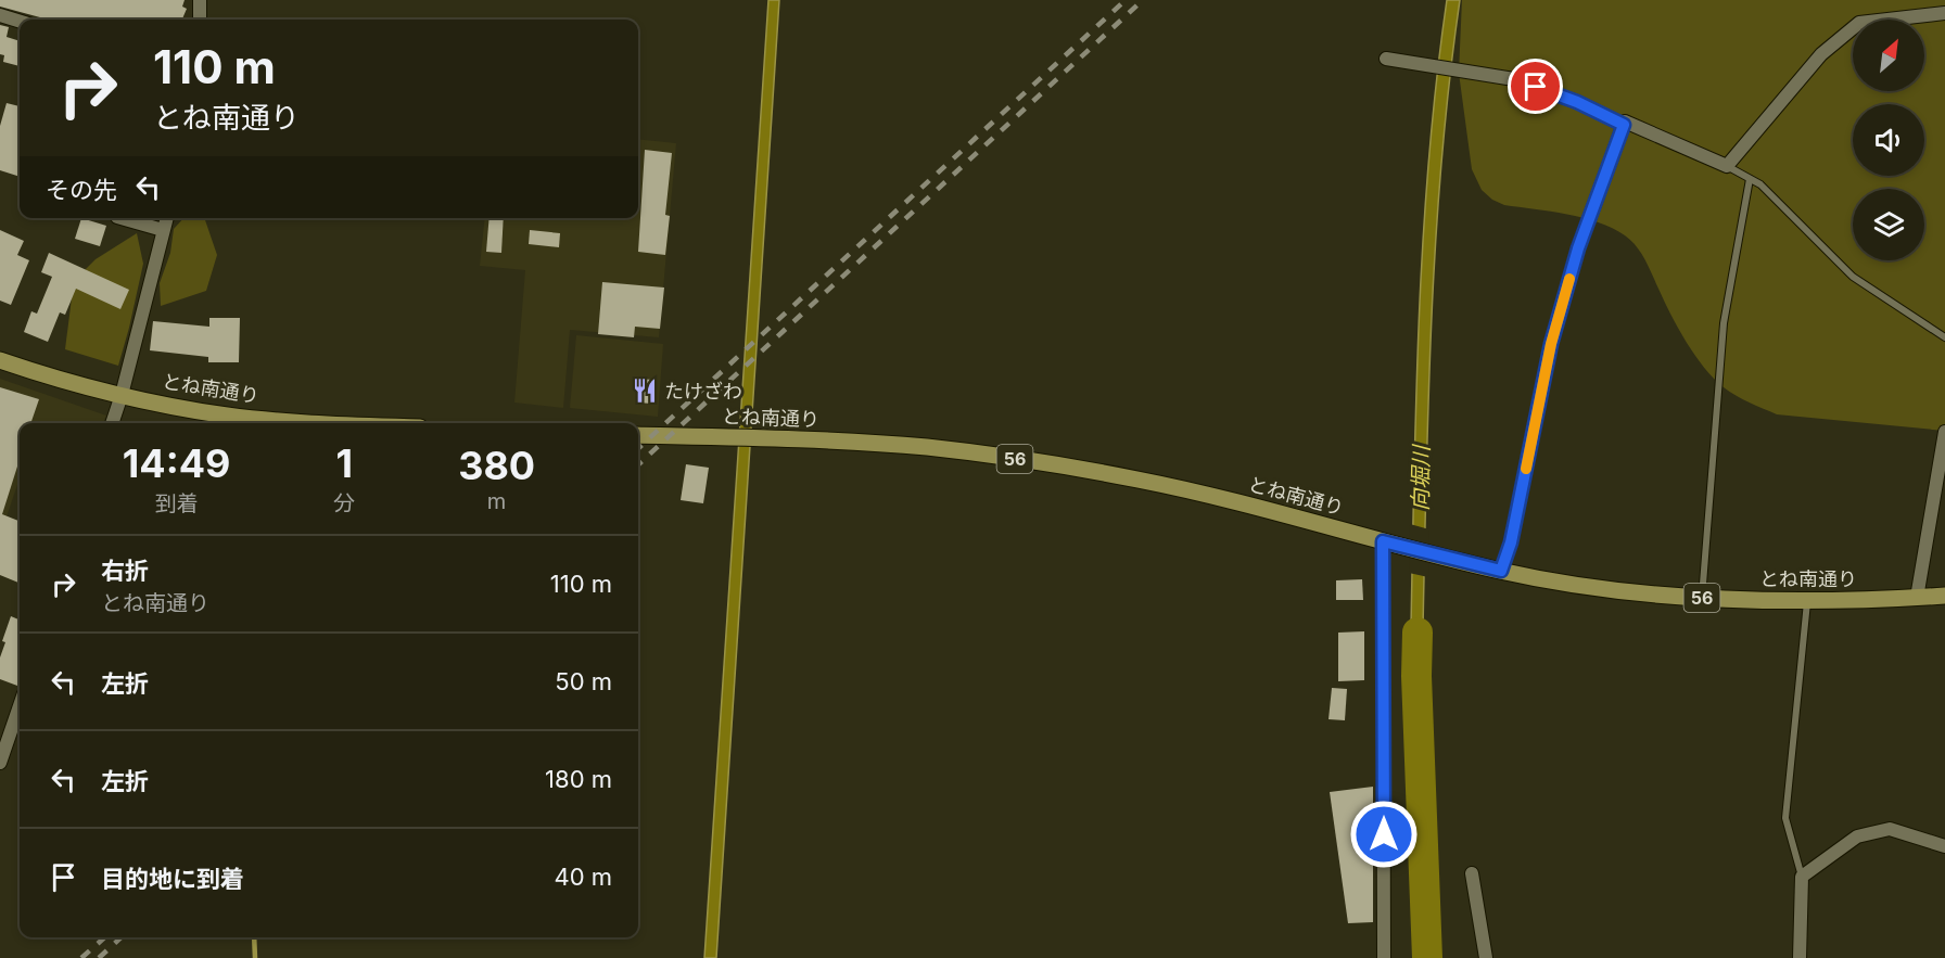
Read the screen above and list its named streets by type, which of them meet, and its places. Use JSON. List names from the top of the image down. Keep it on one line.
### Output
{"streets":{"main road":["とね南通り","56"]},"water":["向堀川"],"places":{"restaurant":["たけざわ"]},"north":"top right","page":{"turn":["110 m","とね南通り"],"then":"その先","eta":["14:49","到着","1","分","380","m"],"list":[{"name":"右折","note":"とね南通り","value":"110 m"},{"name":"左折","value":"50 m"},{"name":"左折","value":"180 m"},{"name":"目的地に到着","value":"40 m"}]}}
